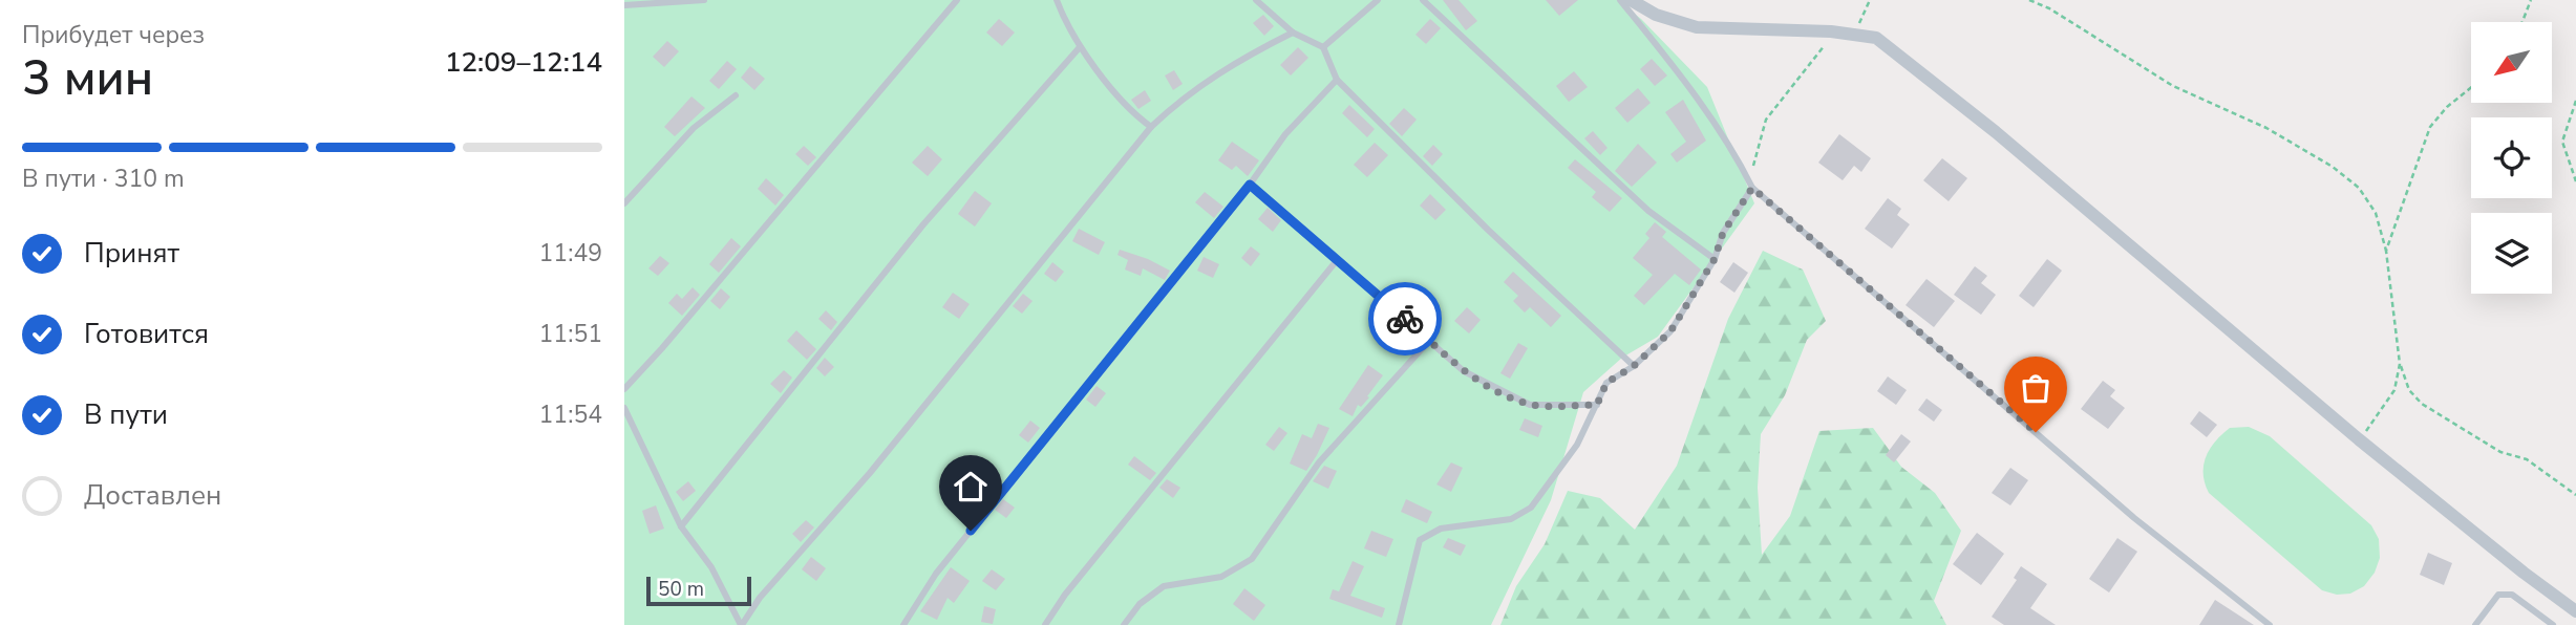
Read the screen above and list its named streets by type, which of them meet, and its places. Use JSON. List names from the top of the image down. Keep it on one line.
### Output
{"scale_bar":"50 m","north":"bottom left","page":{"heading":["3 мин","Прибудет через","12:09–12:14"],"bar":"В пути · 310 m","list":[["Принят","11:49"],["Готовится","11:51"],["В пути","11:54"],"Доставлен"],"scale":"50 m"}}
